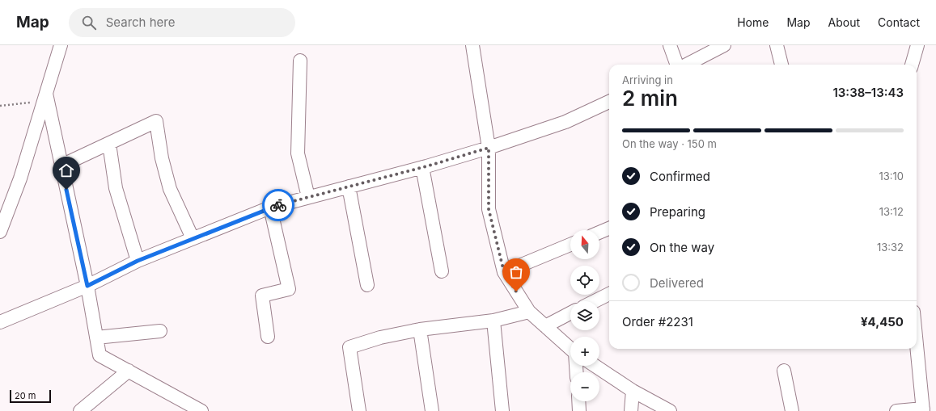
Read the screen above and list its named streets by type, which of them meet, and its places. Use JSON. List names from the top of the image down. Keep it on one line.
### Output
{"scale_bar":"20 m","north":"top","page":{"header":"Map","search":"Search here","nav":["Home","Map","About","Contact"],"heading":["2 min","Arriving in","13:38–13:43"],"panel":["Order #2231","¥4,450"],"bar":"On the way · 150 m","list":[["Confirmed","13:10"],["Preparing","13:12"],["On the way","13:32"],"Delivered"],"map_buttons":["+","−"],"scale":"20 m"}}
